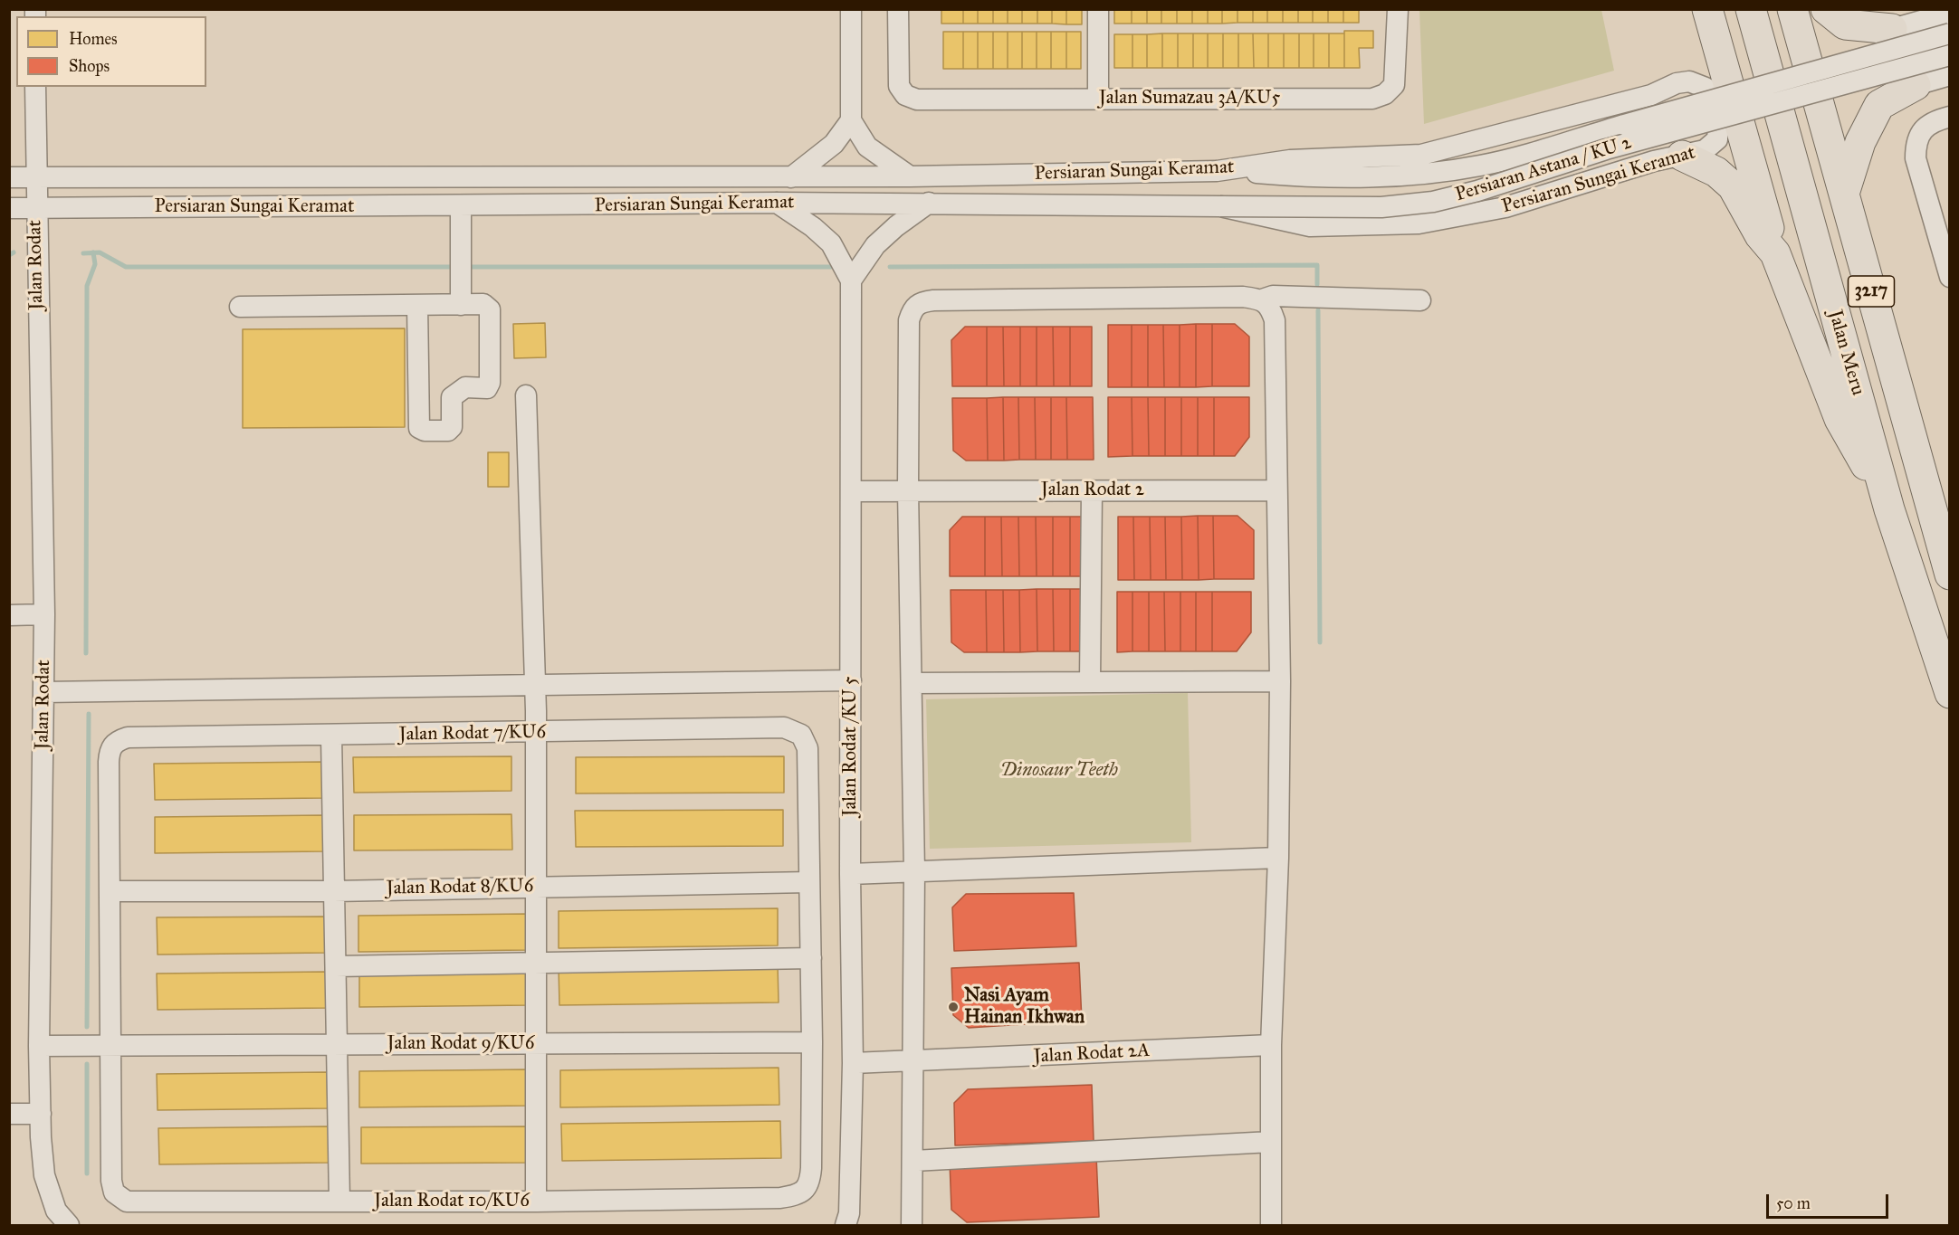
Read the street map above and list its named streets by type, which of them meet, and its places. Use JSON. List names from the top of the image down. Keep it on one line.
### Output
{"streets":{"highway":["3217","Jalan Meru"],"street":["Jalan Sumazau 3A/KU5","Persiaran Astana / KU 2","Persiaran Sungai Keramat","Jalan Rodat","Jalan Rodat 2","Jalan Rodat 7/KU6","Jalan Rodat /KU 5","Jalan Rodat 8/KU6","Jalan Rodat 9/KU6","Jalan Rodat 2A","Jalan Rodat 10/KU6"]},"crossings":[["Persiaran Astana / KU 2","Persiaran Sungai Keramat"],["Persiaran Sungai Keramat","Jalan Rodat"],["Jalan Rodat","Jalan Rodat 9/KU6"],["Jalan Rodat 2","Jalan Rodat /KU 5"],["Jalan Rodat 7/KU6","Jalan Rodat 8/KU6"],["Jalan Rodat /KU 5","Jalan Rodat 2A"],["Jalan Rodat 9/KU6","Jalan Rodat 10/KU6"]],"parks":["Dinosaur Teeth"],"places":["Nasi Ayam Hainan Ikhwan"],"legend":["Homes","Shops"],"scale_bar":"50 m"}
